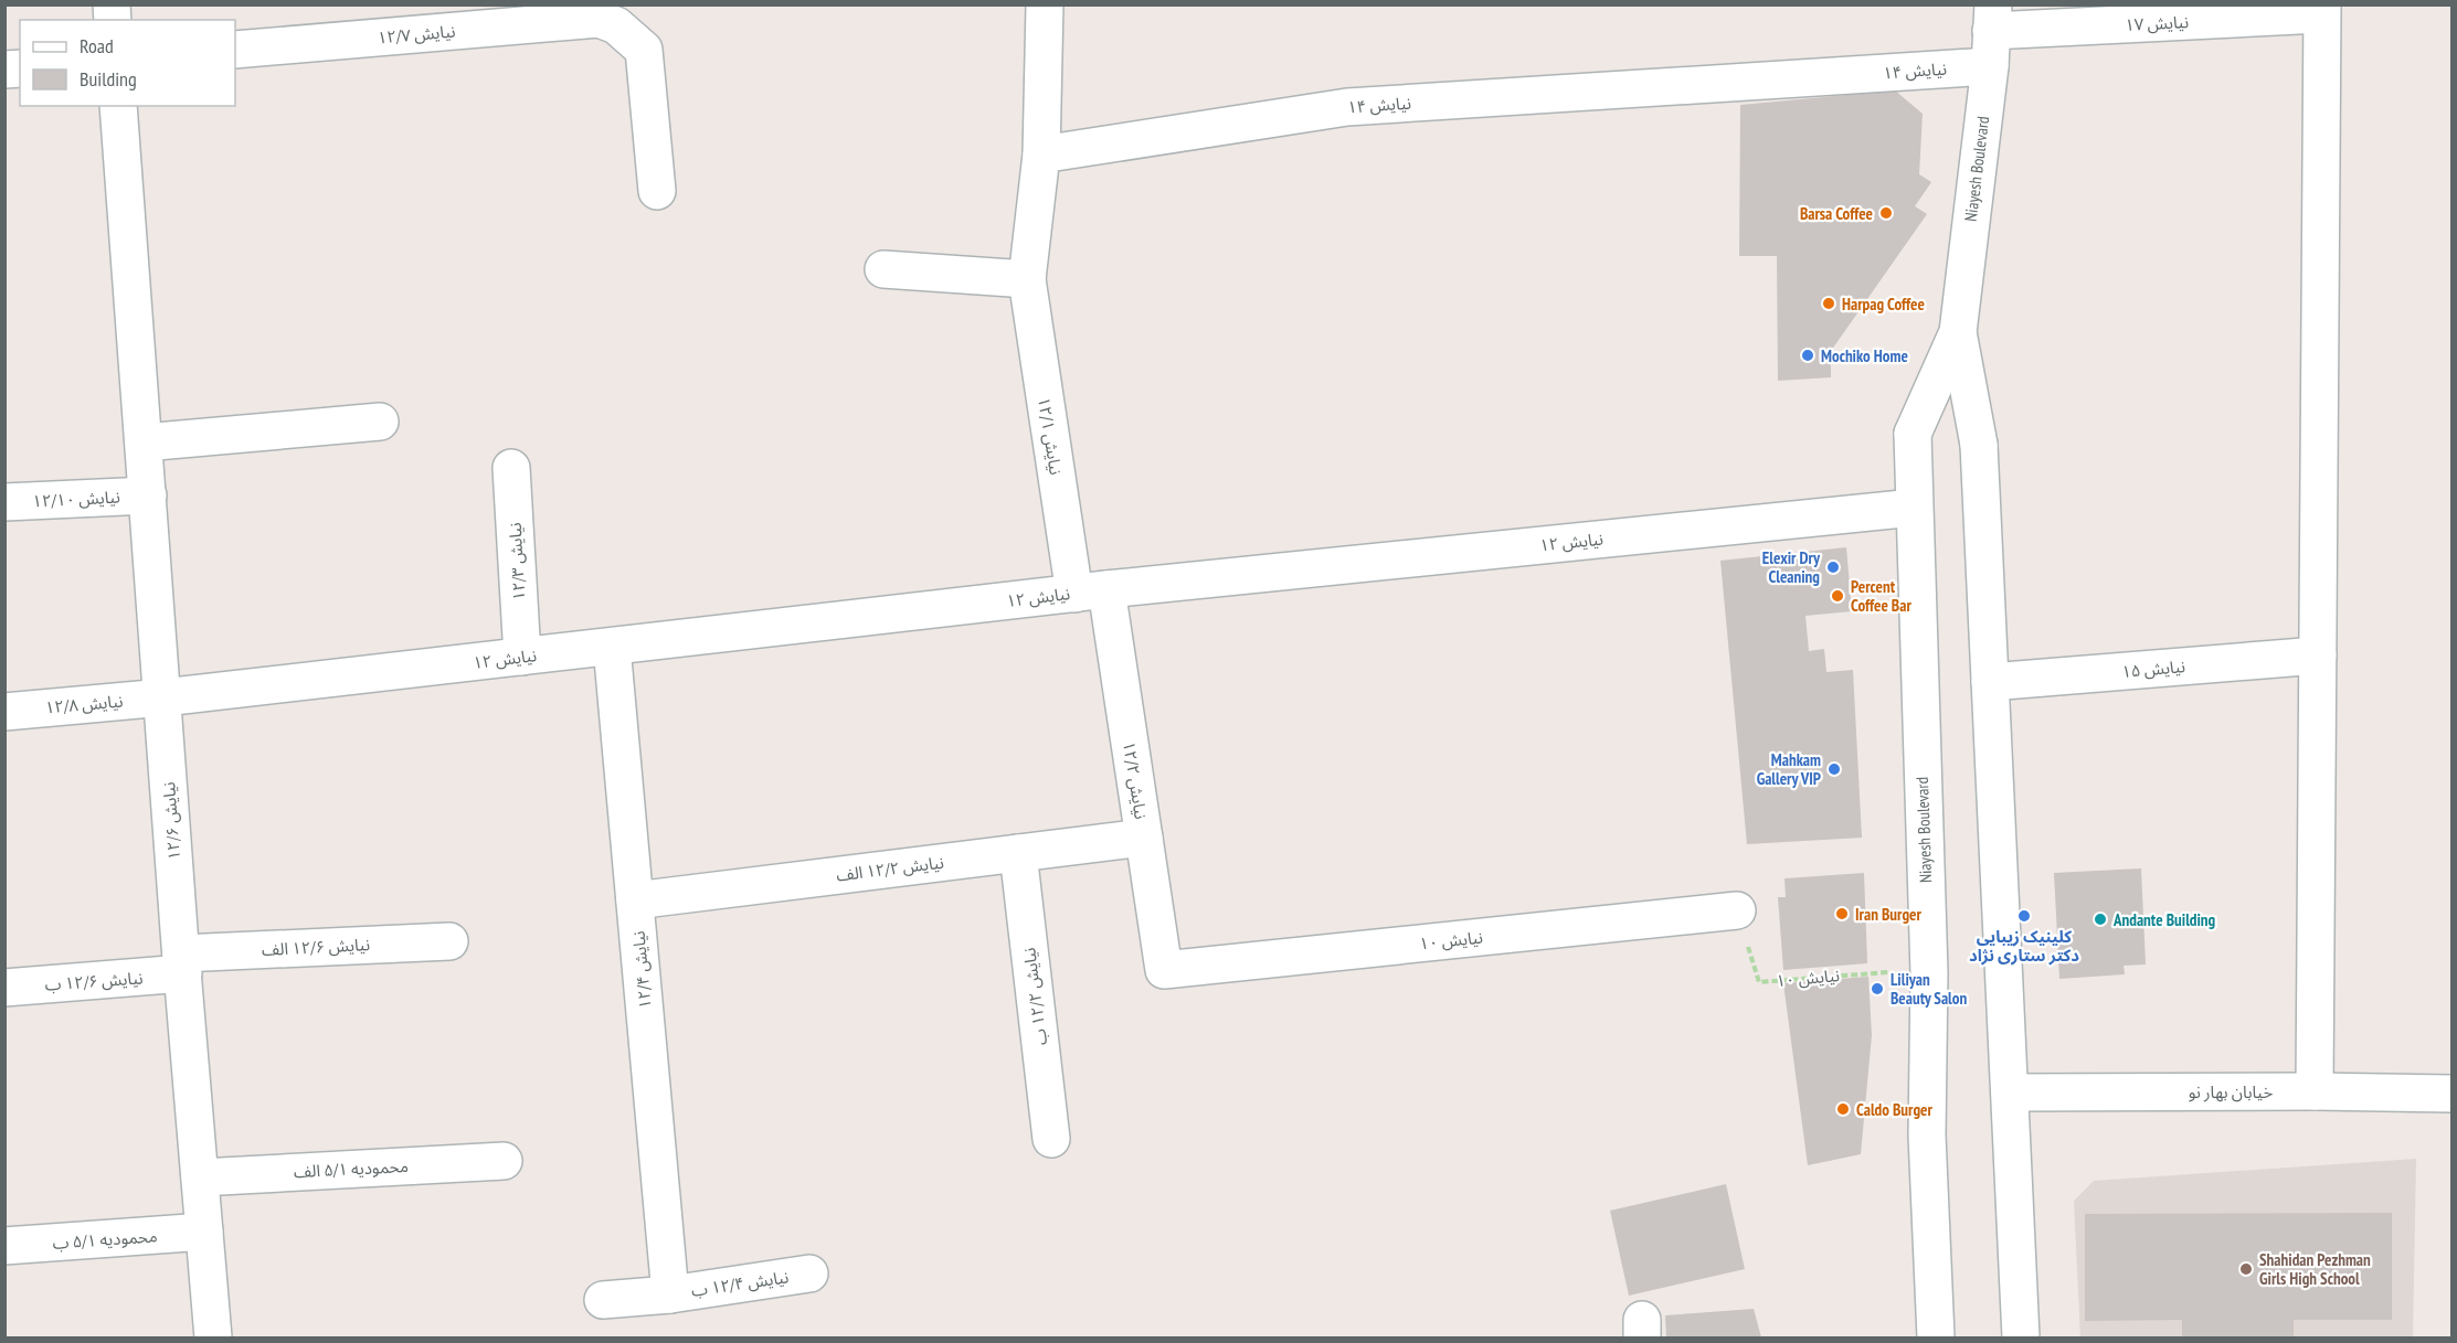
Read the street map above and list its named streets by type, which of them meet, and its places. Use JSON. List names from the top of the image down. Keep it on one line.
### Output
{"streets":{"street":["۱۷ نیایش","۱۲/۷ نیایش","نیایش ۱۴","Niayesh Boulevard","۱۲/۱ نیایش","۱۲/۱۰ نیایش","نیایش ۱۲","۱۲/۳ نیایش","۱۵ نیایش","۱۲/۸ نیایش","۱۲/۲ نیایش","۱۲/۶ نیایش","نیایش ۱۲/۲ الف","نیایش ۱۰","نیایش ۱۲/۶ الف","۱۲/۴ نیایش","نیایش ۱۲/۶ ب","نیایش ۱۲/۲ ب","خیابان بهار نو","محمودیه ۵/۱ الف","محمودیه ۵/۱ ب","نیایش ۱۲/۴ ب"],"path":["۱۰ نیایش"]},"crossings":[["۱۷ نیایش","Niayesh Boulevard"],["نیایش ۱۴","Niayesh Boulevard"],["Niayesh Boulevard","نیایش ۱۲"],["Niayesh Boulevard","۱۵ نیایش"],["Niayesh Boulevard","۱۰ نیایش"],["Niayesh Boulevard","خیابان بهار نو"],["۱۲/۱ نیایش","نیایش ۱۲"],["۱۲/۱ نیایش","۱۲/۲ نیایش"],["۱۲/۱۰ نیایش","۱۲/۶ نیایش"],["نیایش ۱۲","۱۲/۳ نیایش"],["نیایش ۱۲","۱۲/۸ نیایش"],["نیایش ۱۲","۱۲/۲ نیایش"],["نیایش ۱۲","۱۲/۶ نیایش"],["نیایش ۱۲","۱۲/۴ نیایش"],["۱۲/۸ نیایش","۱۲/۶ نیایش"],["۱۲/۲ نیایش","نیایش ۱۲/۲ الف"],["۱۲/۲ نیایش","نیایش ۱۰"],["۱۲/۶ نیایش","نیایش ۱۲/۶ الف"],["۱۲/۶ نیایش","نیایش ۱۲/۶ ب"],["۱۲/۶ نیایش","محمودیه ۵/۱ الف"],["۱۲/۶ نیایش","محمودیه ۵/۱ ب"],["نیایش ۱۲/۲ الف","۱۲/۴ نیایش"],["نیایش ۱۲/۲ الف","نیایش ۱۲/۲ ب"],["نیایش ۱۰","۱۰ نیایش"],["نیایش ۱۲/۶ الف","نیایش ۱۲/۶ ب"],["۱۲/۴ نیایش","نیایش ۱۲/۴ ب"]],"places":["Barsa Coffee","Harpag Coffee","Mochiko Home","Elexir Dry Cleaning","Percent Coffee Bar","Mahkam Gallery VIP","Iran Burger","کلینیک زیبایی دکتر ستاری نژاد","Andante Building","Liliyan Beauty Salon","Caldo Burger","Shahidan Pezhman Girls High School"],"legend":["Road","Building"]}
